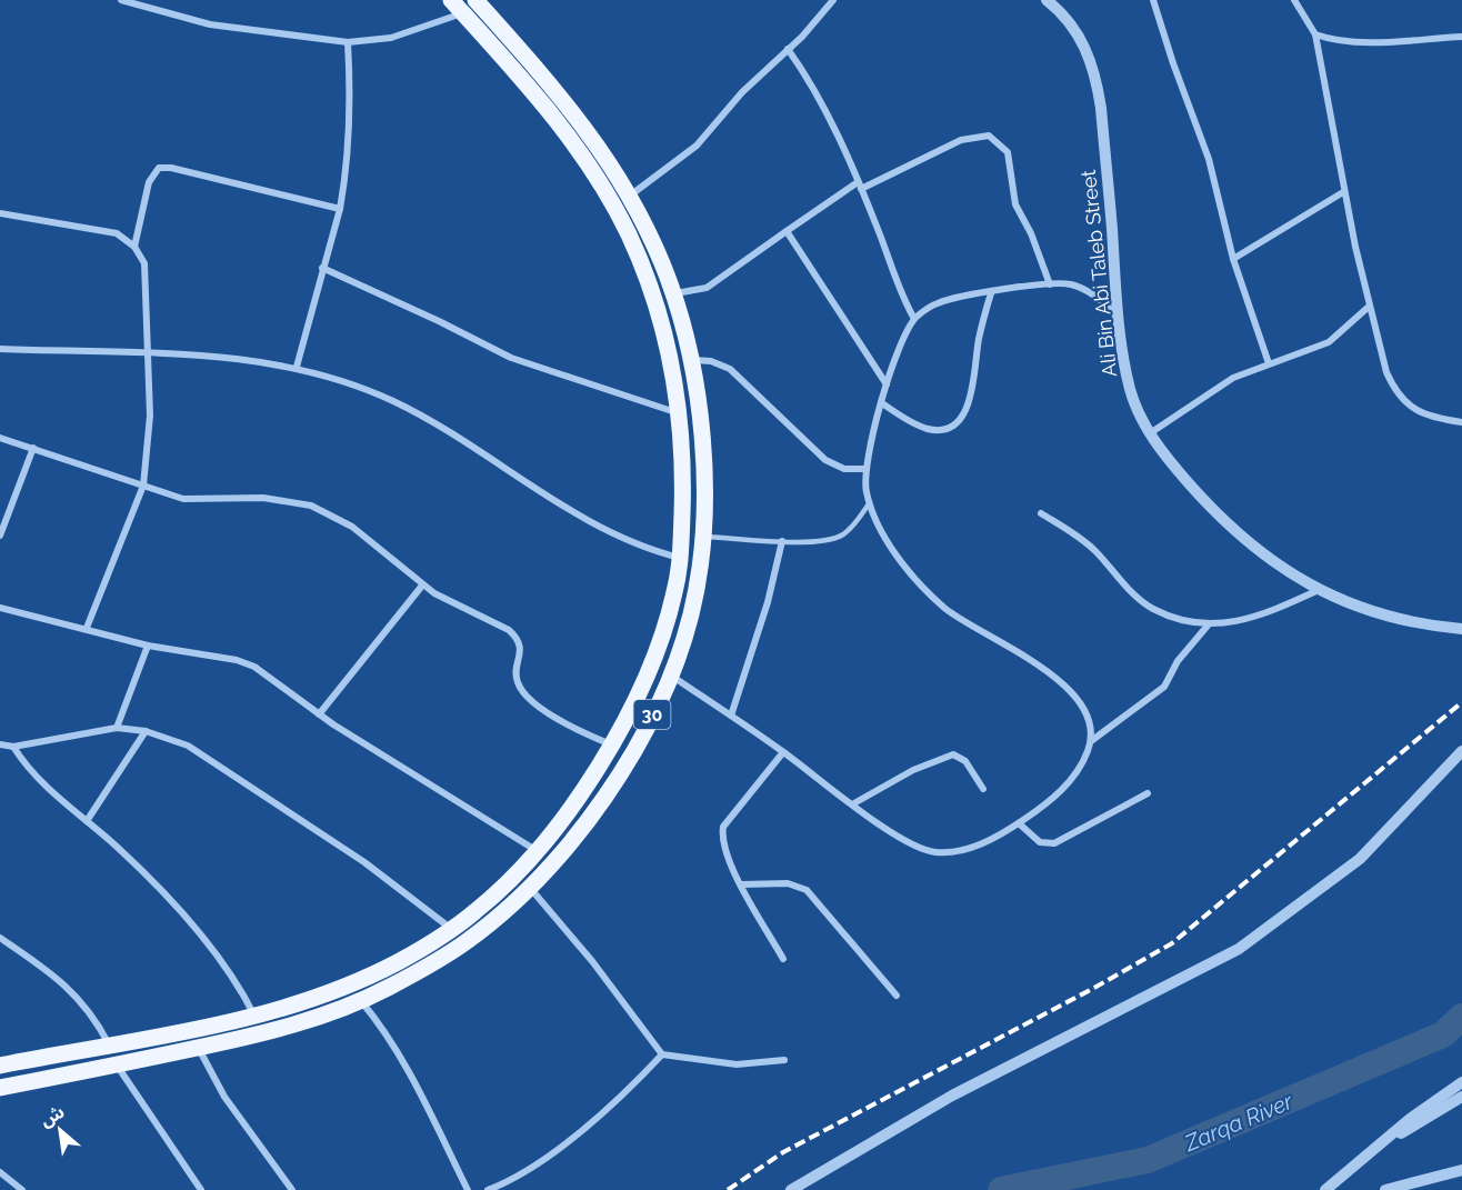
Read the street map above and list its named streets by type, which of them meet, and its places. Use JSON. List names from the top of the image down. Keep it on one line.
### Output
{"streets":{"main road":["30"],"street":["Ali Bin Abi Taleb Street"]},"water":["Zarqa River"],"north":"top left"}
